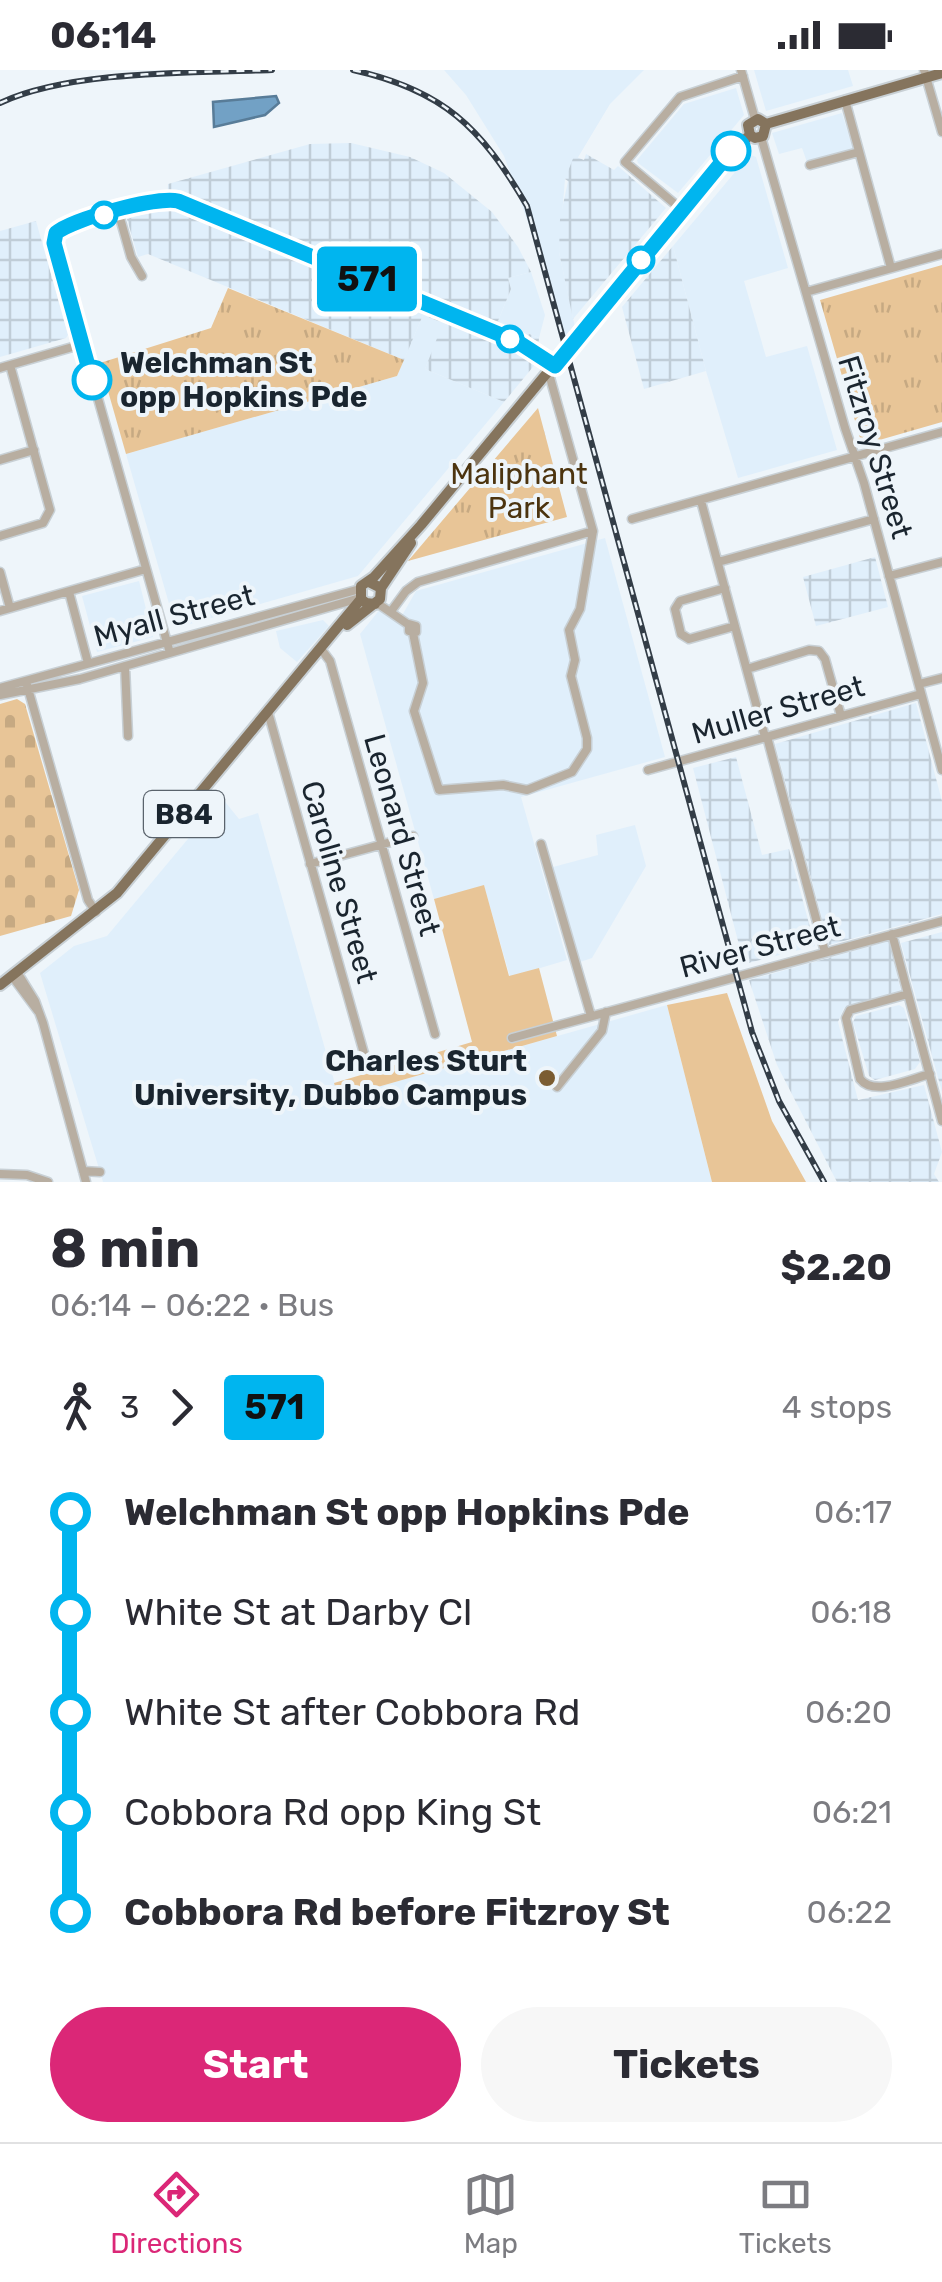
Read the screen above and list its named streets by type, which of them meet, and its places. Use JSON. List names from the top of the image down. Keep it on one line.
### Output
{"streets":{"main road":["B84"],"street":["Fitzroy Street","Myall Street","Muller Street","Leonard Street","Caroline Street","River Street"]},"crossings":[["Fitzroy Street","Muller Street"],["Fitzroy Street","B84"],["Myall Street","B84"],["B84","Leonard Street"],["B84","Caroline Street"]],"parks":["Maliphant Park"],"places":["Welchman St opp Hopkins Pde","Charles Sturt University, Dubbo Campus"],"lines":["bus line 571"],"page":{"status":"06:14","on_map":"571","heading":["8 min","06:14 – 06:22 · Bus","$2.20"],"legs":["3","571","4 stops"],"list":[{"name":"Welchman St opp Hopkins Pde","value":"06:17"},{"name":"White St at Darby Cl","value":"06:18"},{"name":"White St after Cobbora Rd","value":"06:20"},{"name":"Cobbora Rd opp King St","value":"06:21"},{"name":"Cobbora Rd before Fitzroy St","value":"06:22"}],"buttons":["Start","Tickets"],"tabs":["Directions","Map","Tickets"]}}
